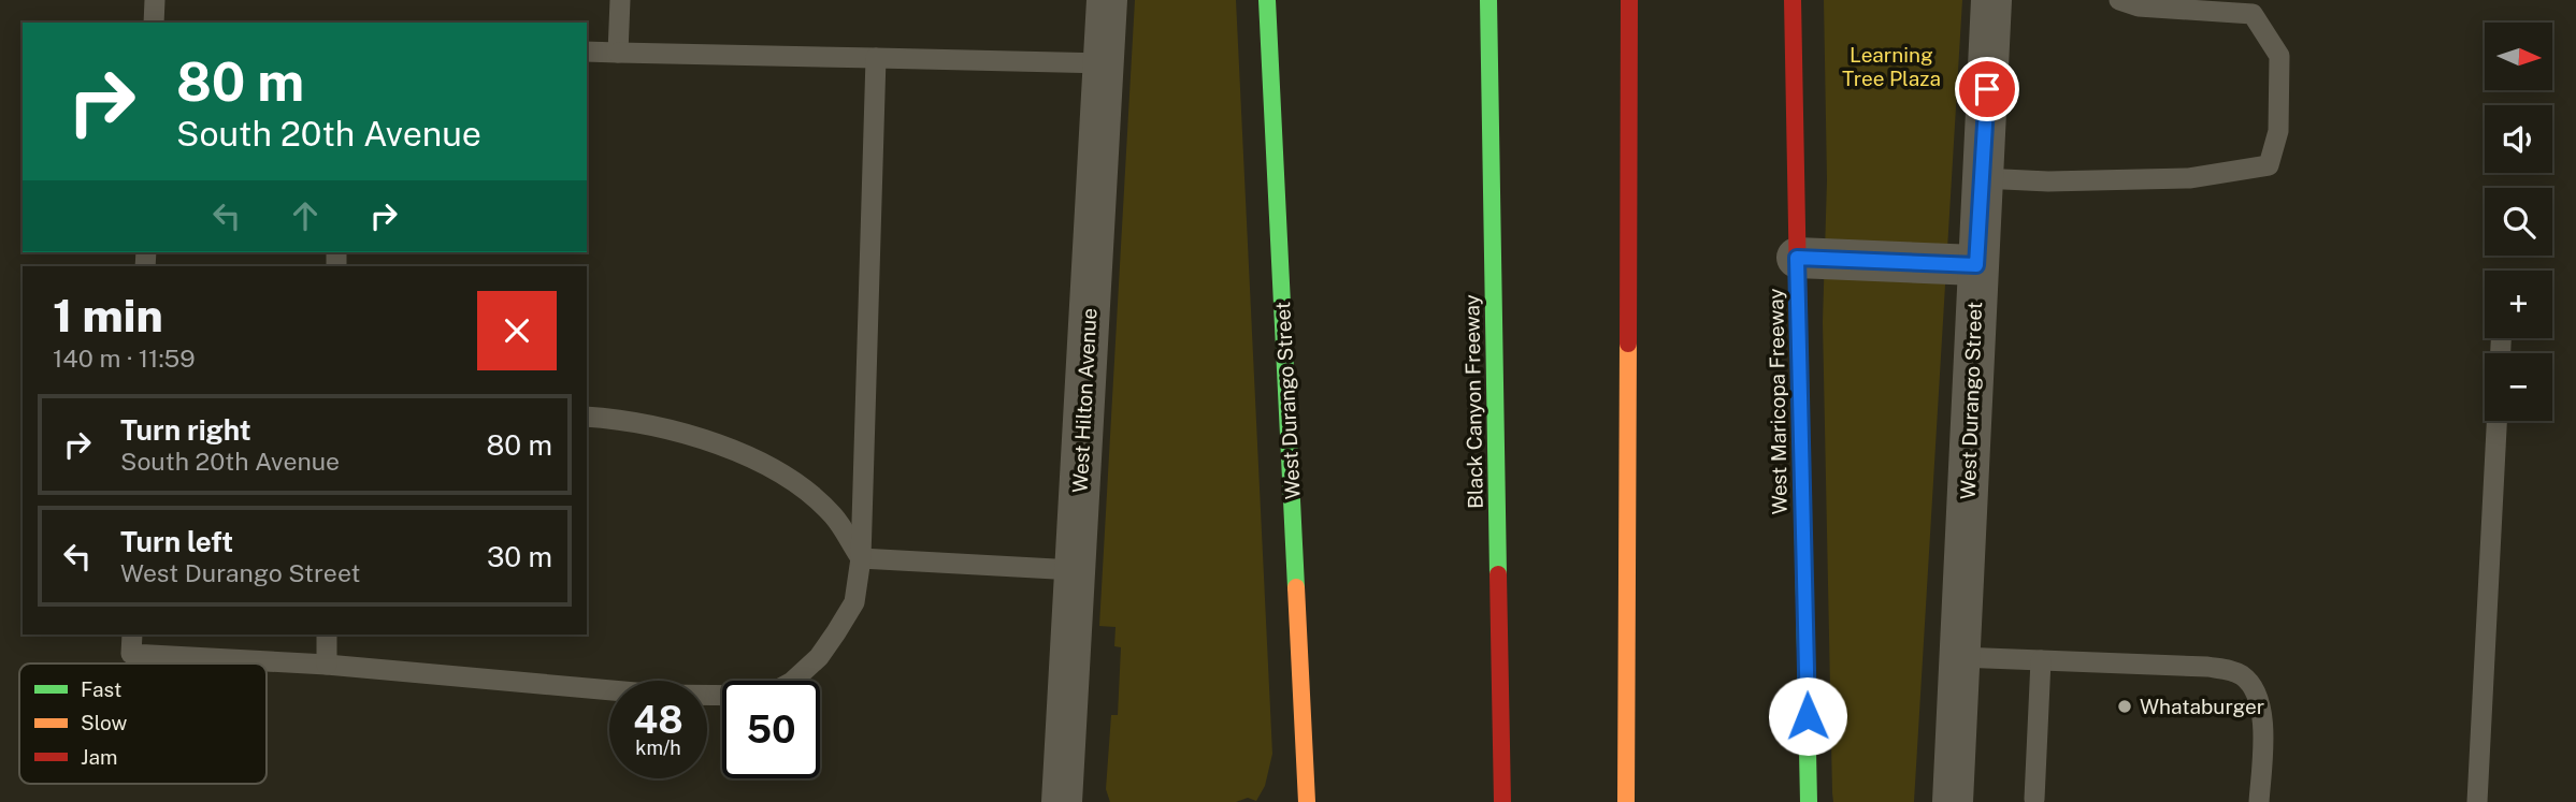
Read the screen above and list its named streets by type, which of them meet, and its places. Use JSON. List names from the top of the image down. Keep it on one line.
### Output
{"streets":{"main road":["West Durango Street","Black Canyon Freeway","West Maricopa Freeway"],"street":["West Hilton Avenue"]},"parks":["Learning Tree Plaza"],"places":["Whataburger"],"legend":["Fast","Slow","Jam"],"north":"right","page":{"map_buttons":["+","−"],"turn":["80 m","South 20th Avenue"],"heading":["1 min","140 m · 11:59"],"list":[{"name":"Turn right","note":"South 20th Avenue","value":"80 m"},{"name":"Turn left","note":"West Durango Street","value":"30 m"}],"speed":"48 km/h","limit":"50"}}
